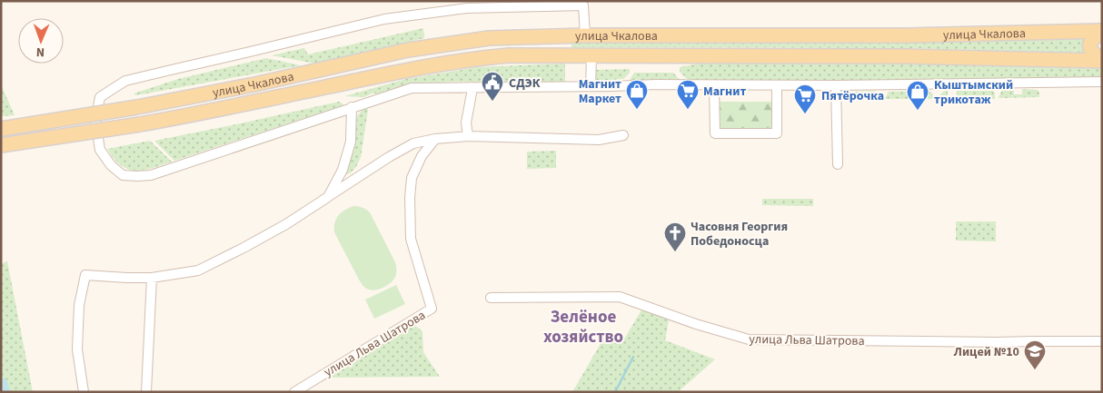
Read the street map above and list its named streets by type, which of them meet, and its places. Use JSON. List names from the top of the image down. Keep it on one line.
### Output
{"streets":{"main road":["улица Чкалова"],"street":["улица Льва Шатрова"]},"districts":["Зелёное хозяйство"],"places":{"public building":["СДЭК"],"shop":["Магнит Маркет","Кыштымский трикотаж"],"supermarket":["Магнит","Пятёрочка"],"church":["Часовня Георгия Победоносца"],"school or university":["Лицей №10"]},"north":"bottom"}
